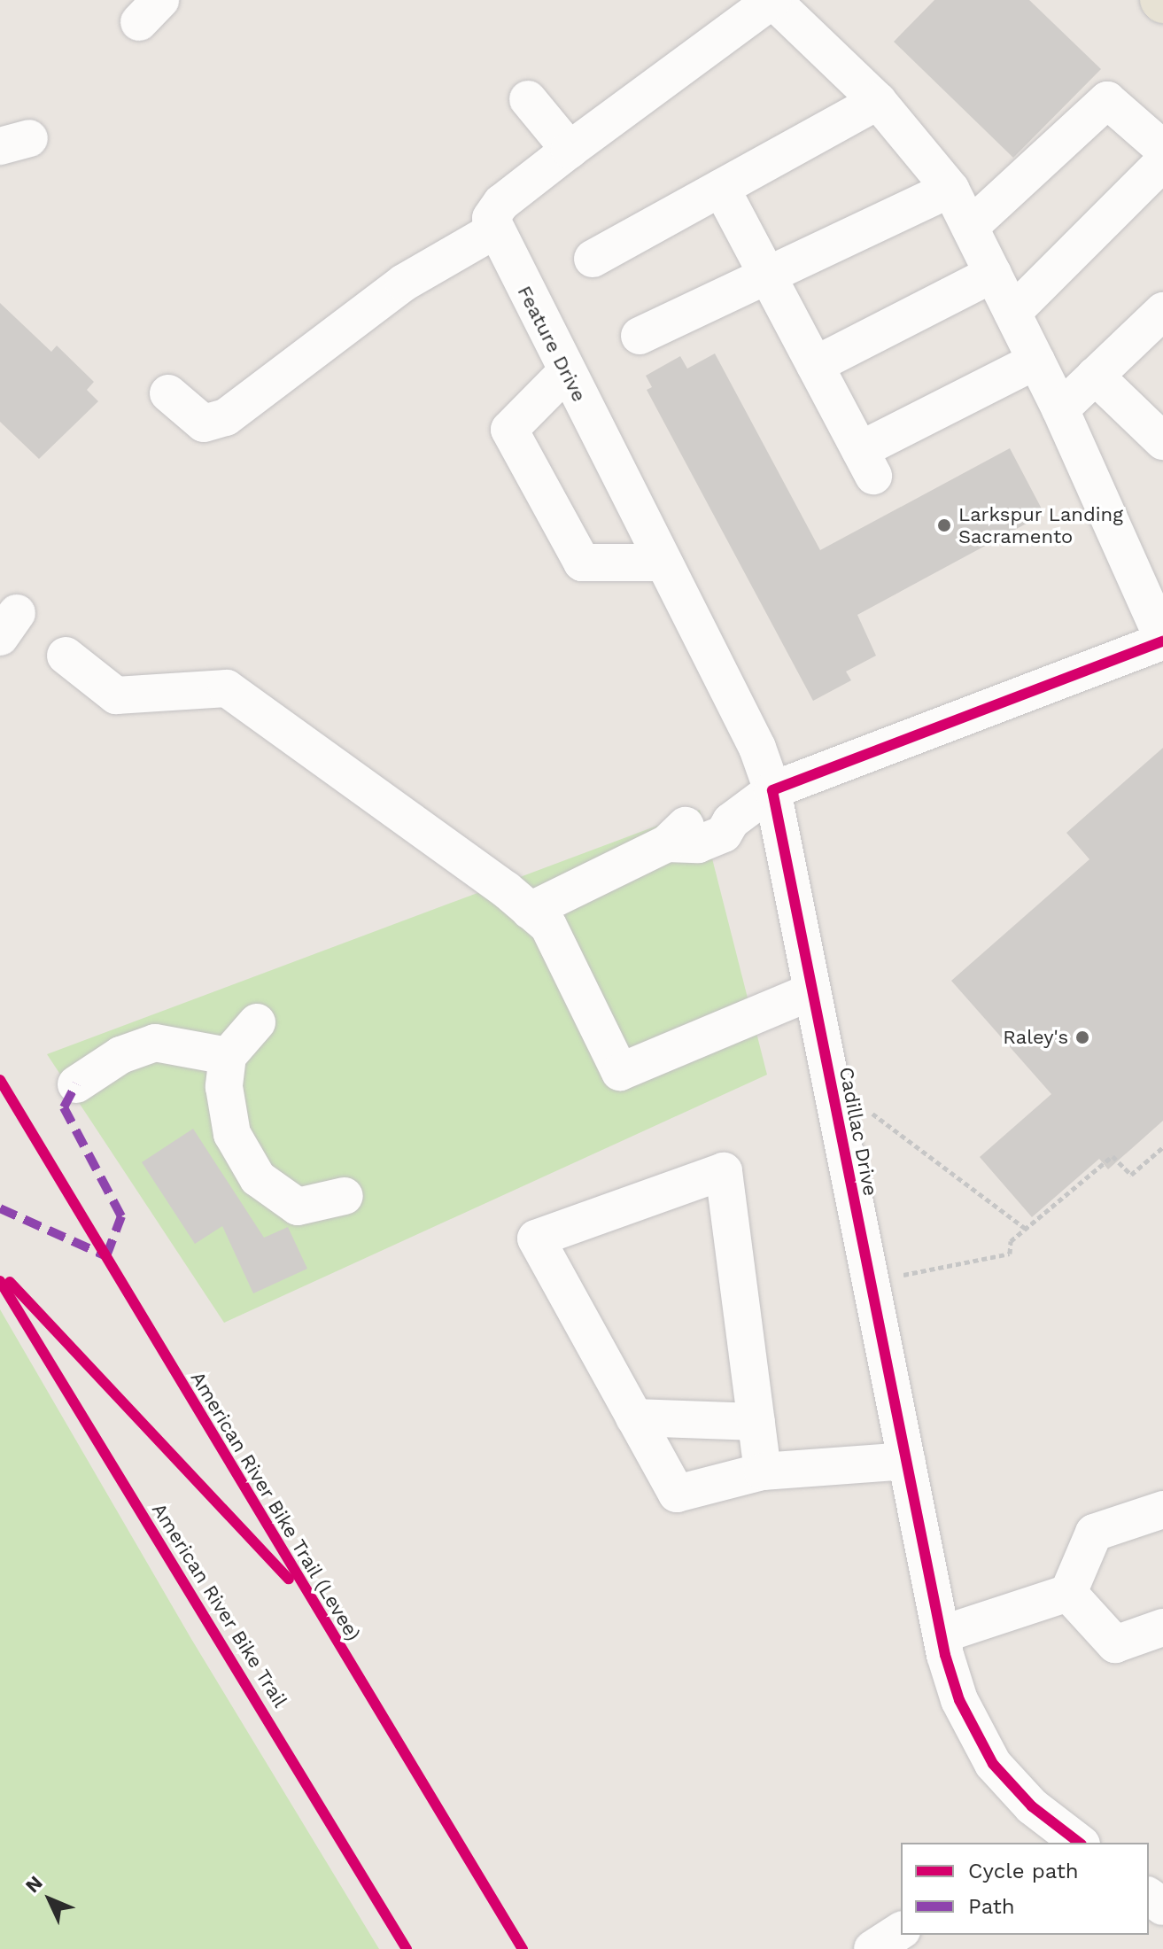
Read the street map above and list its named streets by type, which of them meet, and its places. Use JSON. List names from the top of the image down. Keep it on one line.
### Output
{"streets":{"street":["Feature Drive","Cadillac Drive"],"cycle path":["American River Bike Trail (Levee)","American River Bike Trail"]},"crossings":[["Feature Drive","Cadillac Drive"]],"places":["Larkspur Landing Sacramento","Raley's"],"legend":["Cycle path","Path"],"north":"top left"}
